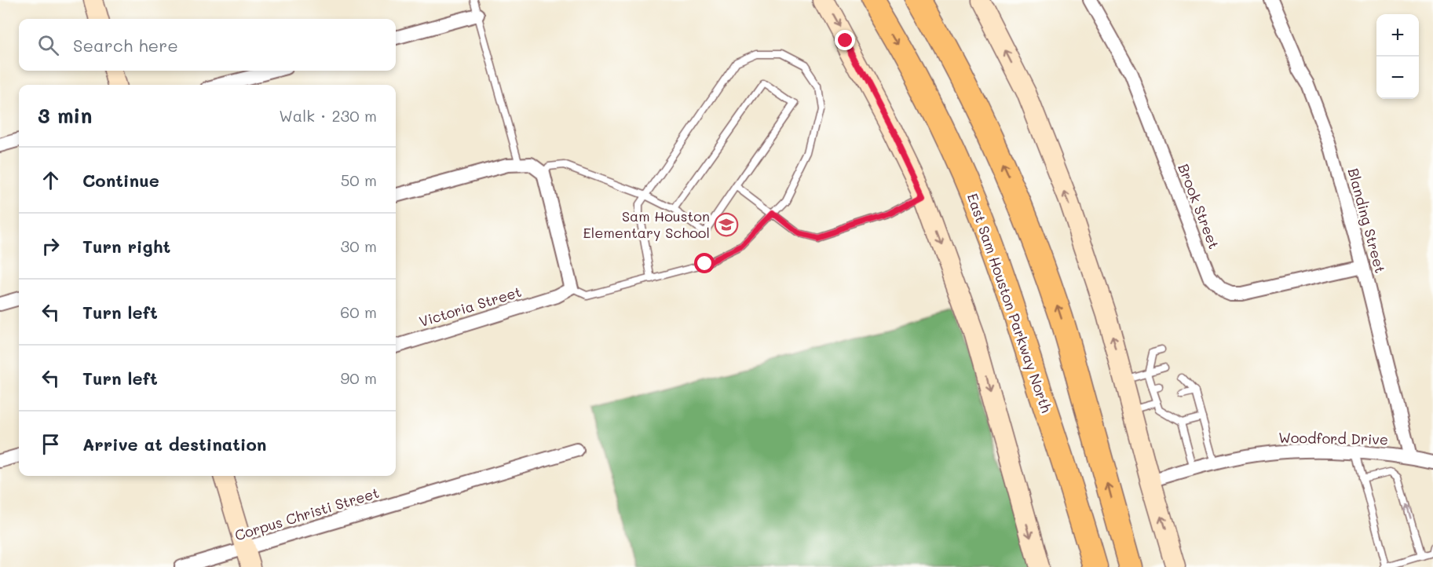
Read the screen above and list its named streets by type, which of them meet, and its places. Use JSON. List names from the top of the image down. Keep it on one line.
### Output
{"streets":{"highway":["East Sam Houston Parkway North"],"street":["Brook Street","Blanding Street","Victoria Street","Woodford Drive","Corpus Christi Street"]},"crossings":[["Brook Street","Blanding Street"],["Blanding Street","Woodford Drive"]],"places":{"school or university":["Sam Houston Elementary School"]},"page":{"map_buttons":["+","−"],"search":"Search here","heading":["3 min","Walk · 230 m"],"list":[["Continue","50 m"],["Turn right","30 m"],["Turn left","60 m"],["Turn left","90 m"],"Arrive at destination"]}}
